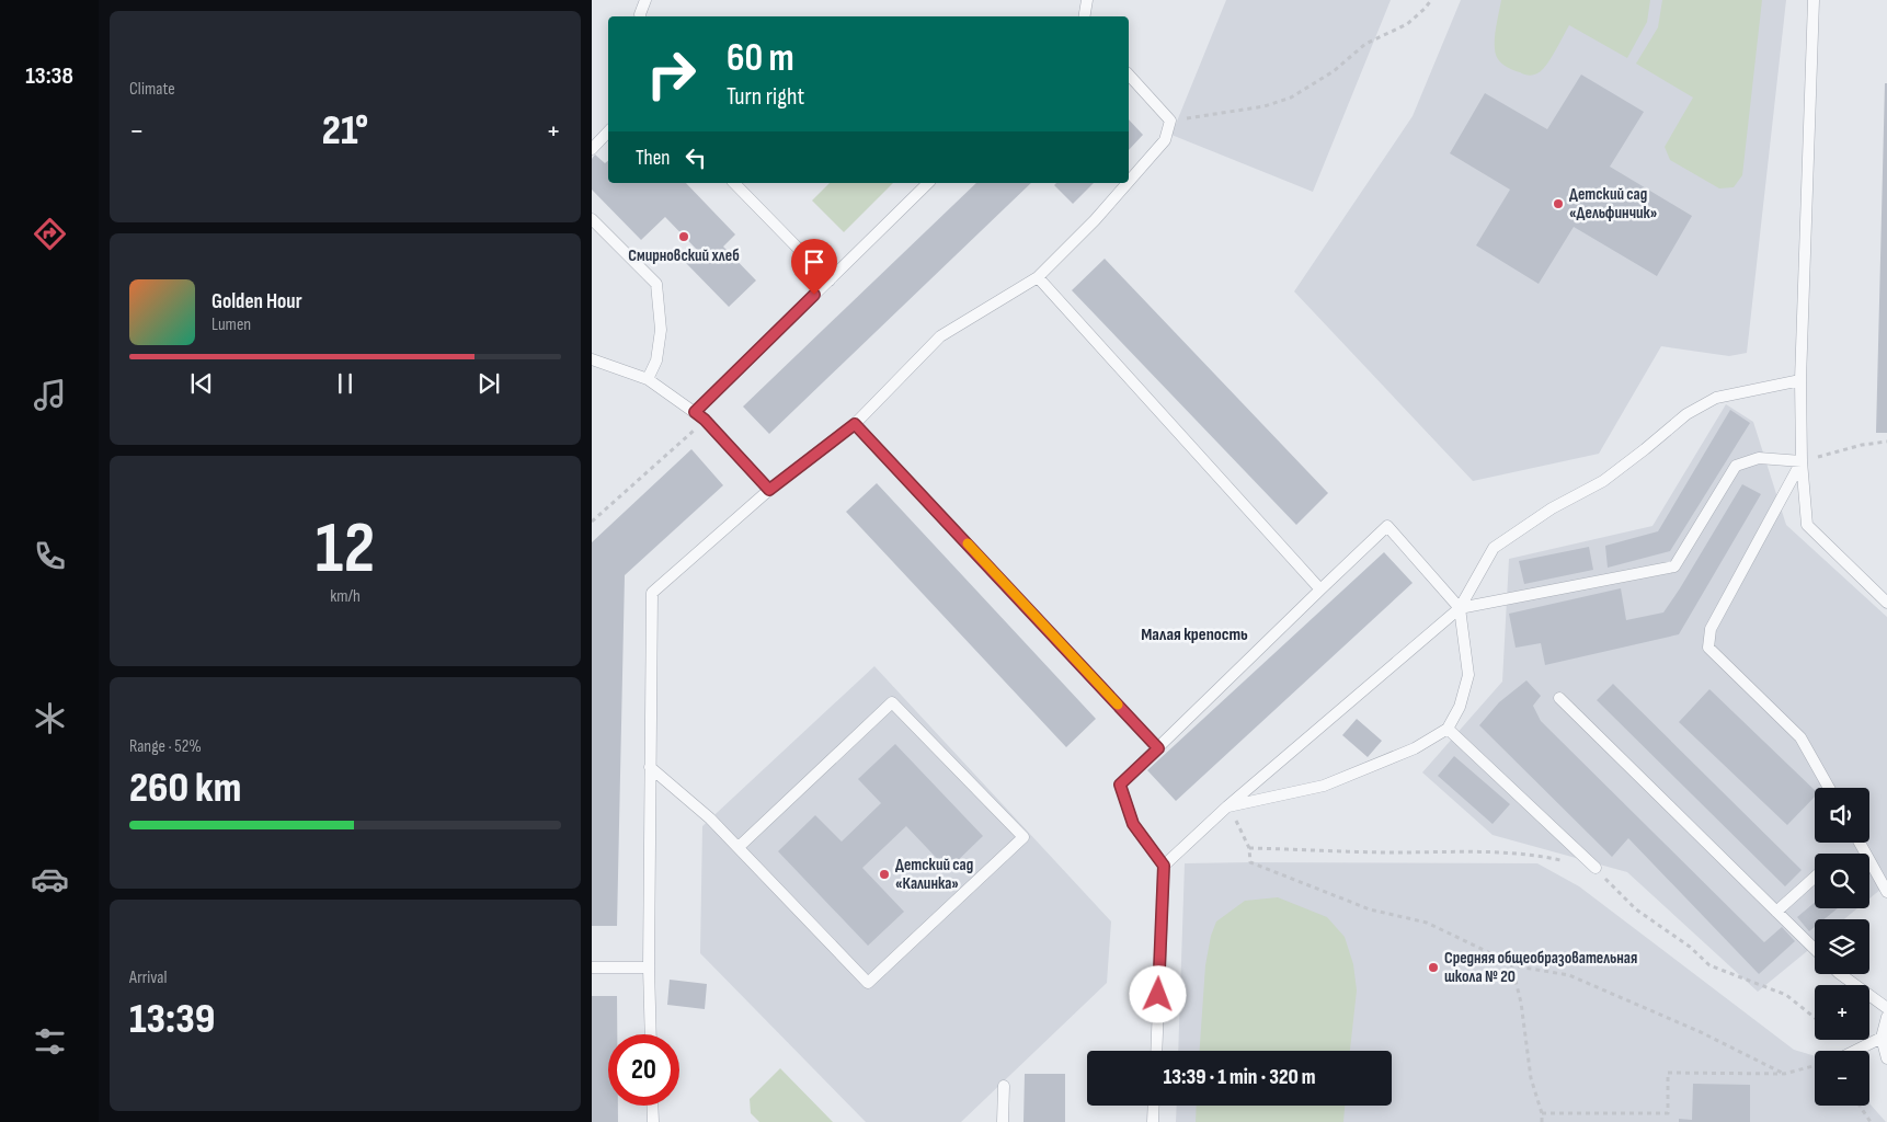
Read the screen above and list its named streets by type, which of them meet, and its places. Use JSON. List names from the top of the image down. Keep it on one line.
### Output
{"districts":["Малая крепость"],"places":["Детский сад «Дельфинчик»","Смирновский хлеб","Детский сад «Калинка»","Средняя общеобразовательная школа № 20"],"page":{"tabs":"13:38","tile":["Climate",["12","km/h"],["Range · 52%","260 km"],["Arrival","13:39"]],"turn":["60 m","Turn right"],"heat":["−","21°","+"],"then":"Then","song":["Golden Hour","Lumen"],"map_buttons":["+","−"],"limit":"20","trip":"13:39 · 1 min · 320 m"}}
